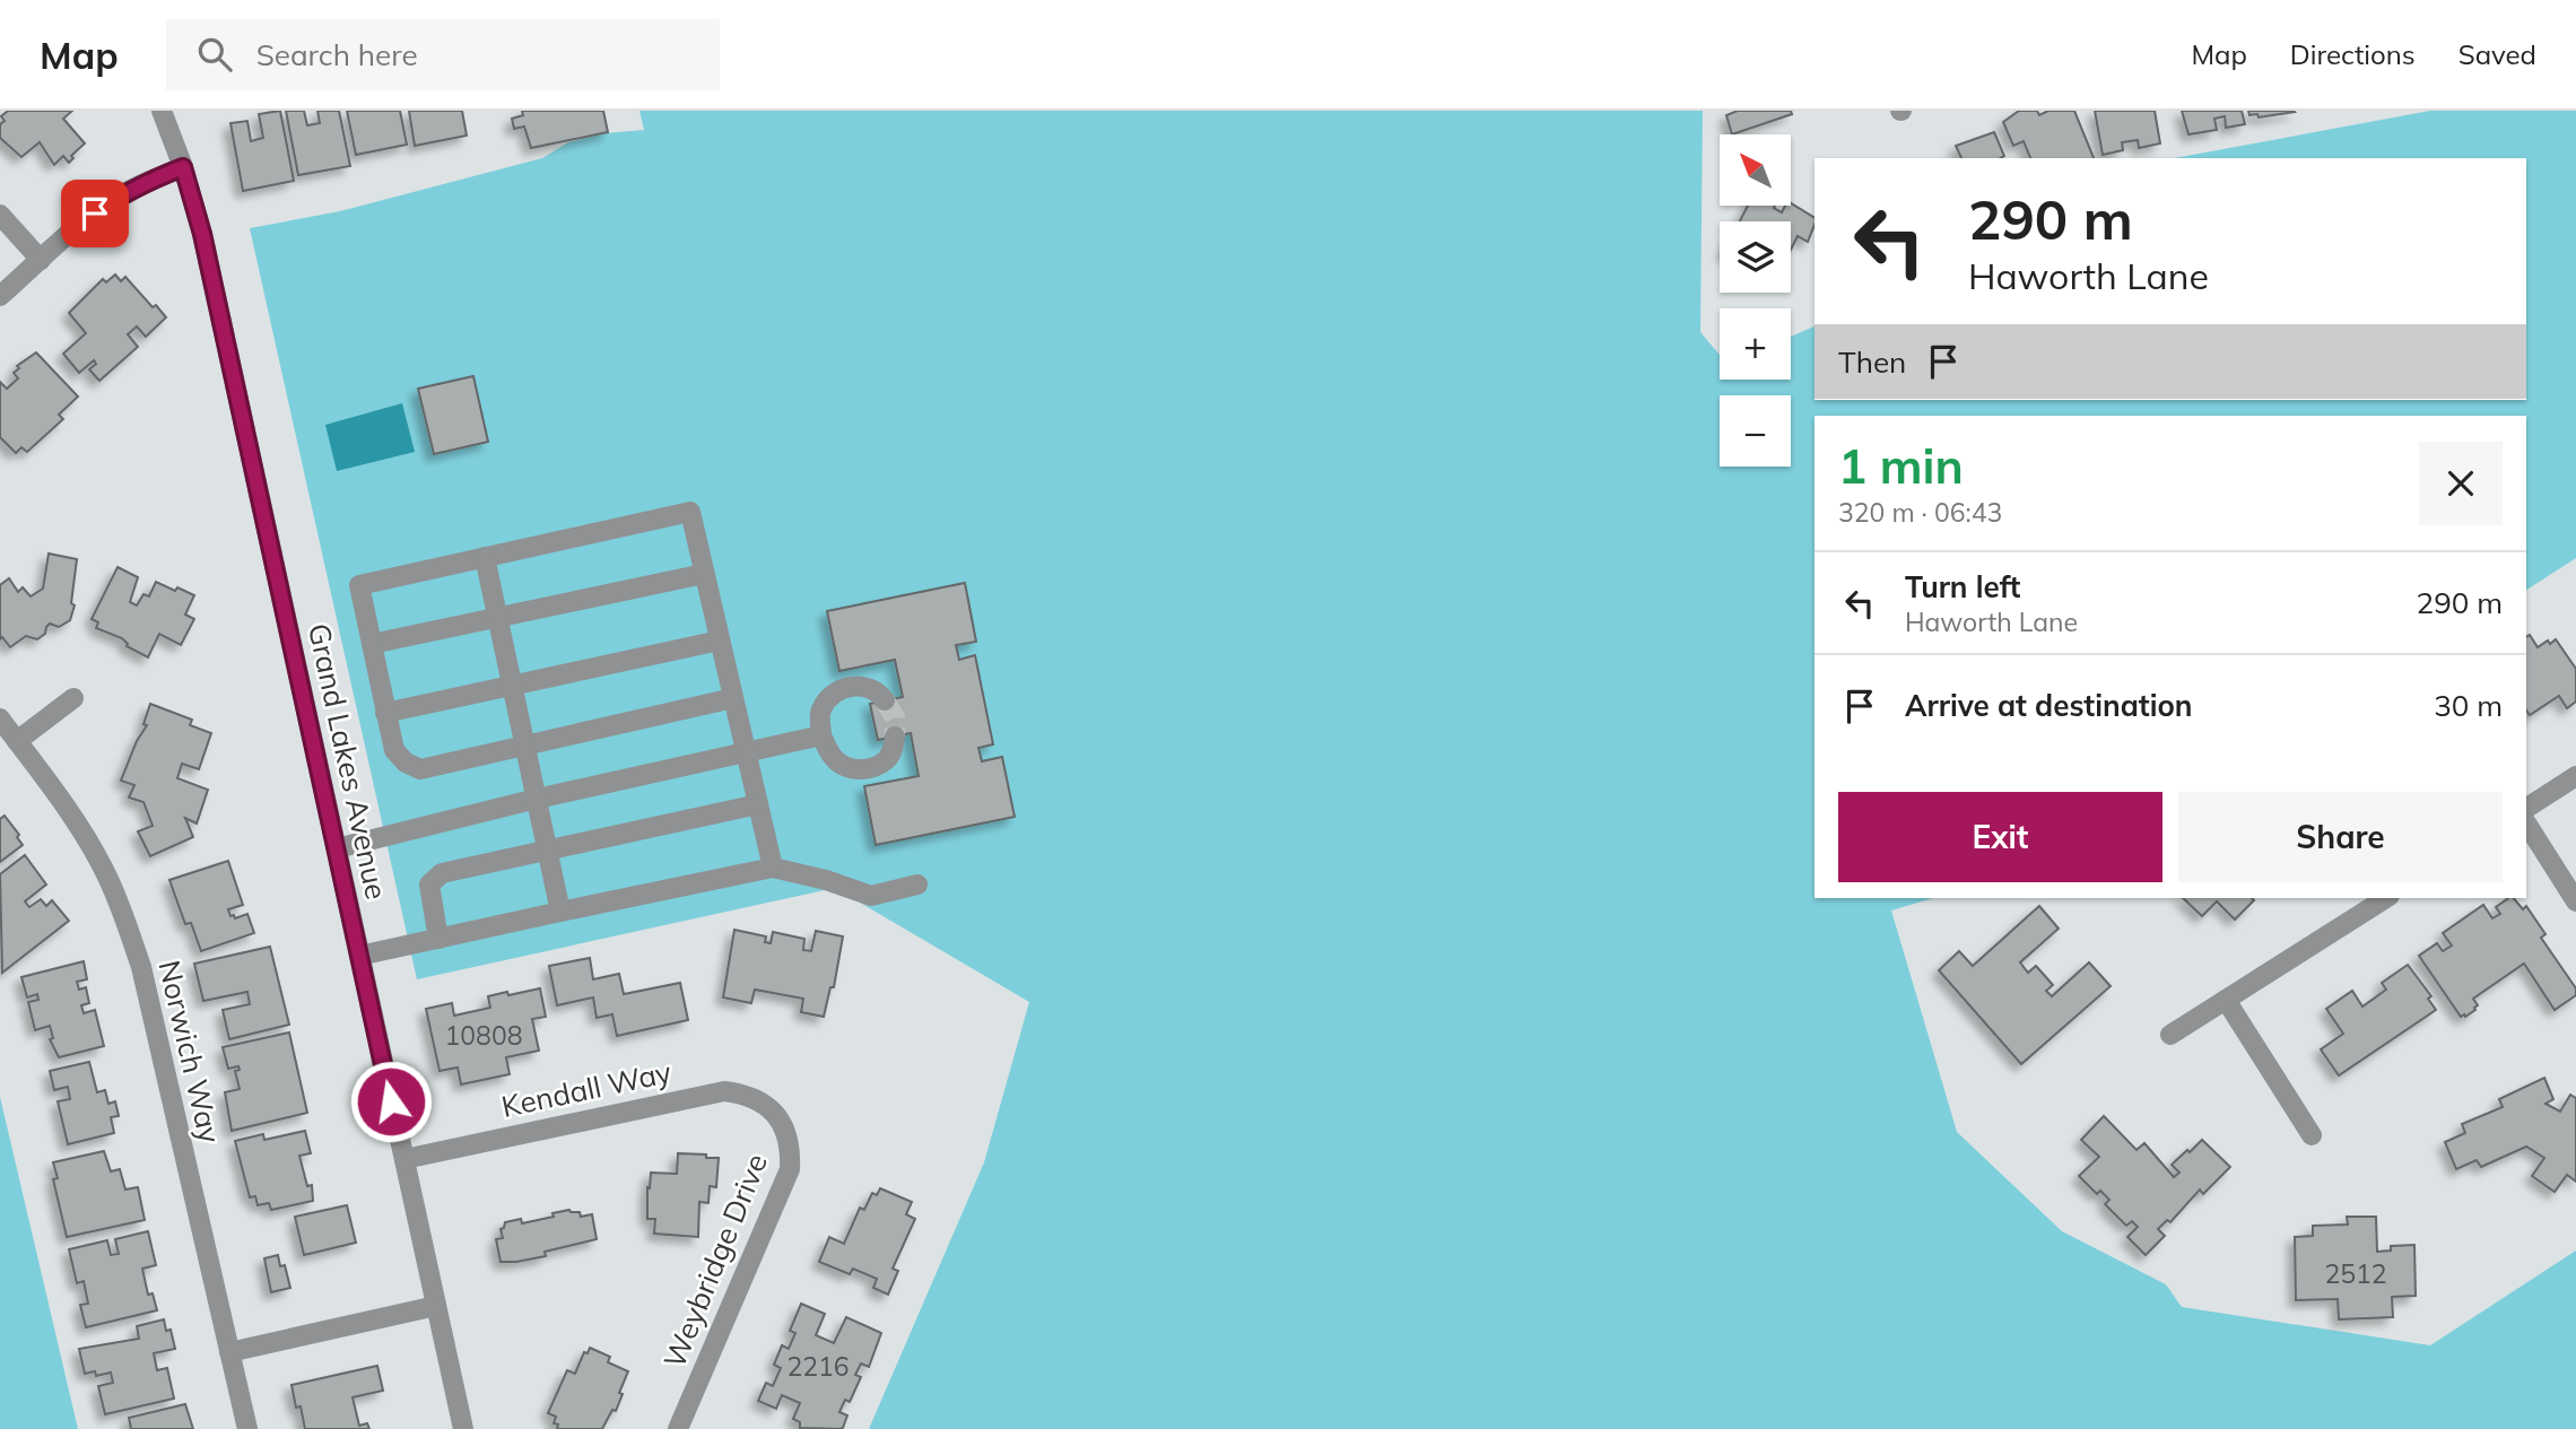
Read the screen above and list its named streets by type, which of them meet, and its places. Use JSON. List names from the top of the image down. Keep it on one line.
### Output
{"streets":{"street":["Grand Lakes Avenue","Norwich Way","Kendall Way","Weybridge Drive"]},"crossings":[["Grand Lakes Avenue","Kendall Way"],["Kendall Way","Weybridge Drive"]],"house_numbers":["10808","2512","2216"],"north":"top left","page":{"header":"Map","search":"Search here","nav":["Map","Directions","Saved"],"map_buttons":["+","−"],"turn":["290 m","Haworth Lane"],"then":"Then","heading":["1 min","320 m · 06:43"],"list":[{"name":"Turn left","note":"Haworth Lane","value":"290 m"},{"name":"Arrive at destination","value":"30 m"}],"buttons":["Exit","Share"]}}
